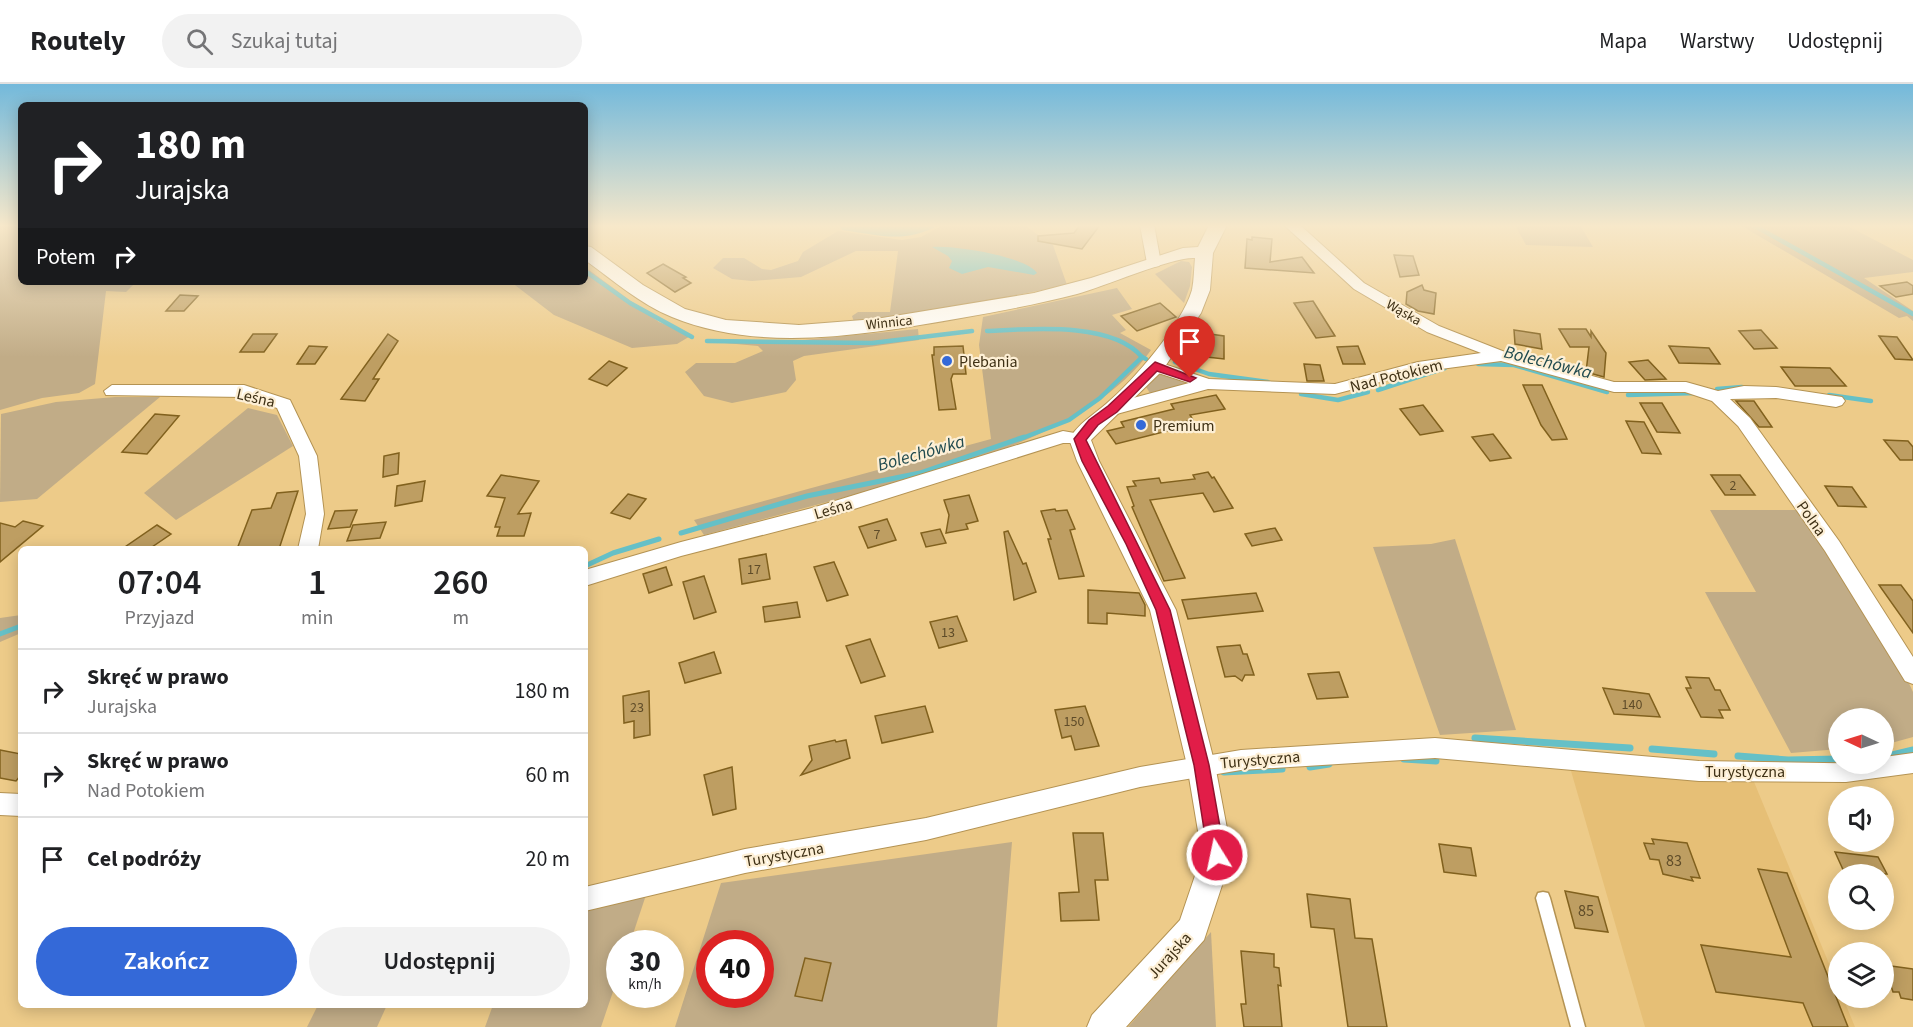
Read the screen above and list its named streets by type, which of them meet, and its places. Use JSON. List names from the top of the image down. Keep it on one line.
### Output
{"streets":{"street":["Wąska","Winnica","Nad Potokiem","Leśna","Polna","Turystyczna","Jurajska"]},"crossings":[["Wąska","Nad Potokiem"],["Nad Potokiem","Polna"],["Leśna","Jurajska"],["Turystyczna","Jurajska"]],"water":["Bolechówka"],"places":["Plebania","Premium"],"house_numbers":["2","7","17","13","140","23","150","83","85"],"north":"left","page":{"header":"Routely","search":"Szukaj tutaj","nav":["Mapa","Warstwy","Udostępnij"],"turn":["180 m","Jurajska"],"then":"Potem","eta":["07:04","Przyjazd","1","min","260","m"],"list":[{"name":"Skręć w prawo","note":"Jurajska","value":"180 m"},{"name":"Skręć w prawo","note":"Nad Potokiem","value":"60 m"},{"name":"Cel podróży","value":"20 m"}],"buttons":["Zakończ","Udostępnij"],"speed":"30 km/h","limit":"40"}}
